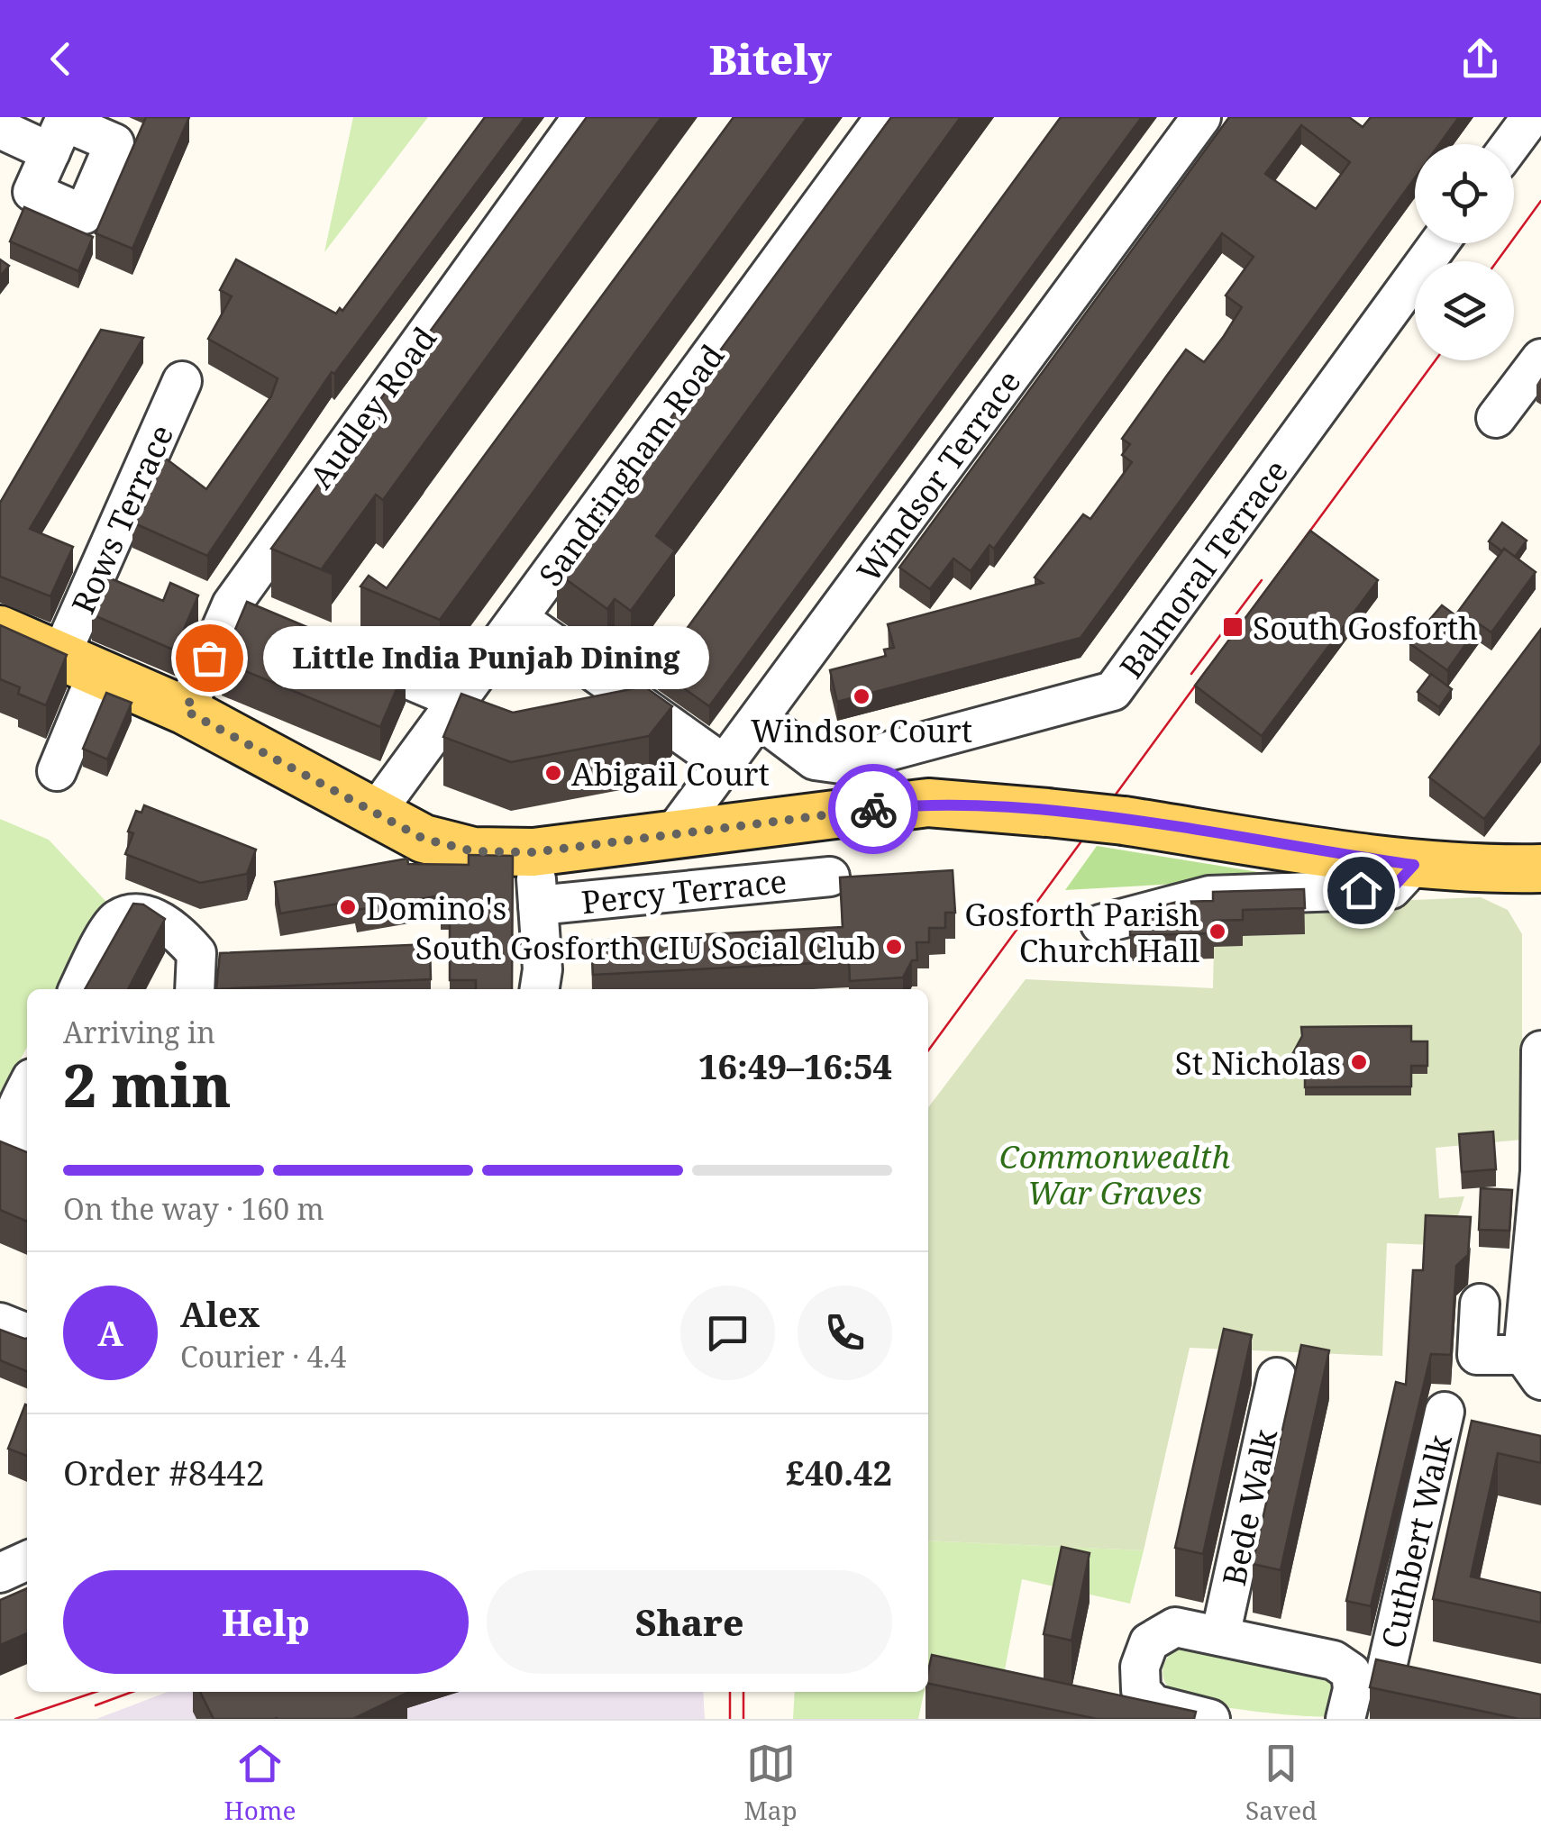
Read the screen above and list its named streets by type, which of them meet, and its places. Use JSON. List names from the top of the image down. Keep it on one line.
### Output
{"streets":{"street":["Audley Road","Sandringham Road","Windsor Terrace","Rows Terrace","Balmoral Terrace","Percy Terrace","Bede Walk","Cuthbert Walk"]},"crossings":[["Windsor Terrace","Balmoral Terrace"]],"parks":["Commonwealth War Graves"],"places":{"transit":["South Gosforth"],"other":["Little India Punjab Dining","Windsor Court","Abigail Court","Domino's","Gosforth Parish Church Hall","South Gosforth CIU Social Club","St Nicholas"]},"page":{"header":"Bitely","bubble":"Little India Punjab Dining","heading":["2 min","Arriving in","16:49–16:54"],"panel":["Alex","Courier · 4.4","Order #8442","£40.42"],"bar":"On the way · 160 m","round":"A","buttons":["Help","Share"],"tabs":["Home","Map","Saved"]}}
